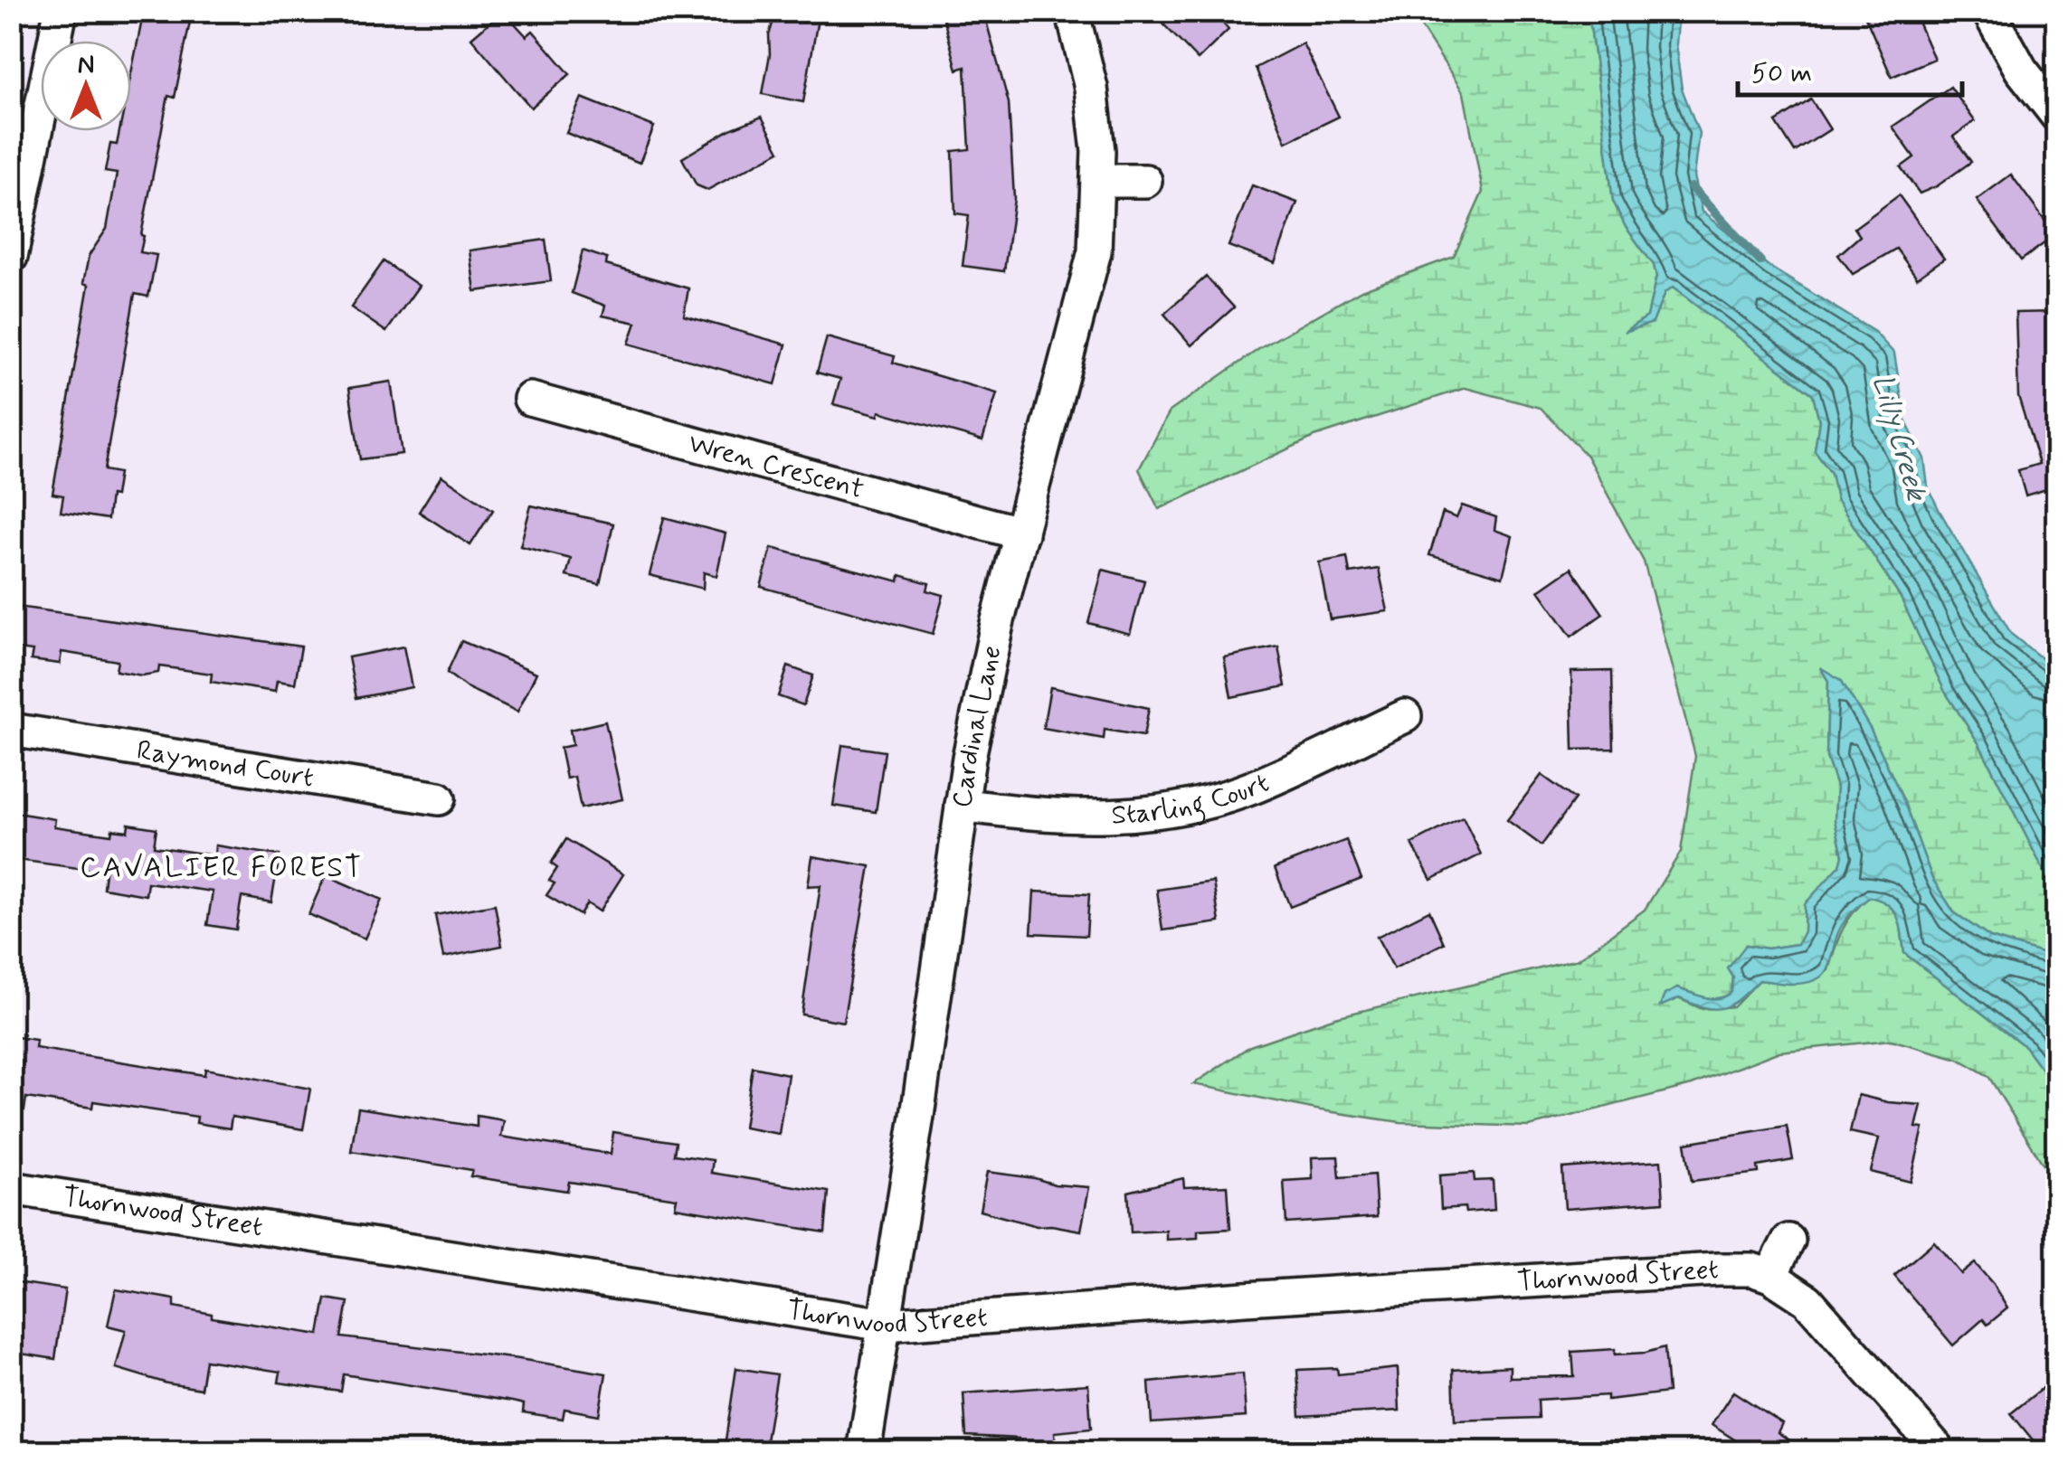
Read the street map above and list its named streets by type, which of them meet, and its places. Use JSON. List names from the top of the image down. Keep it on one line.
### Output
{"streets":{"street":["Wren Crescent","Cardinal Lane","Raymond Court","Starling Court","Thornwood Street"]},"crossings":[["Wren Crescent","Cardinal Lane"],["Cardinal Lane","Starling Court"],["Cardinal Lane","Thornwood Street"]],"districts":["CAVALIER FOREST"],"water":["Lilly Creek"],"scale_bar":"50 m","north":"top"}
